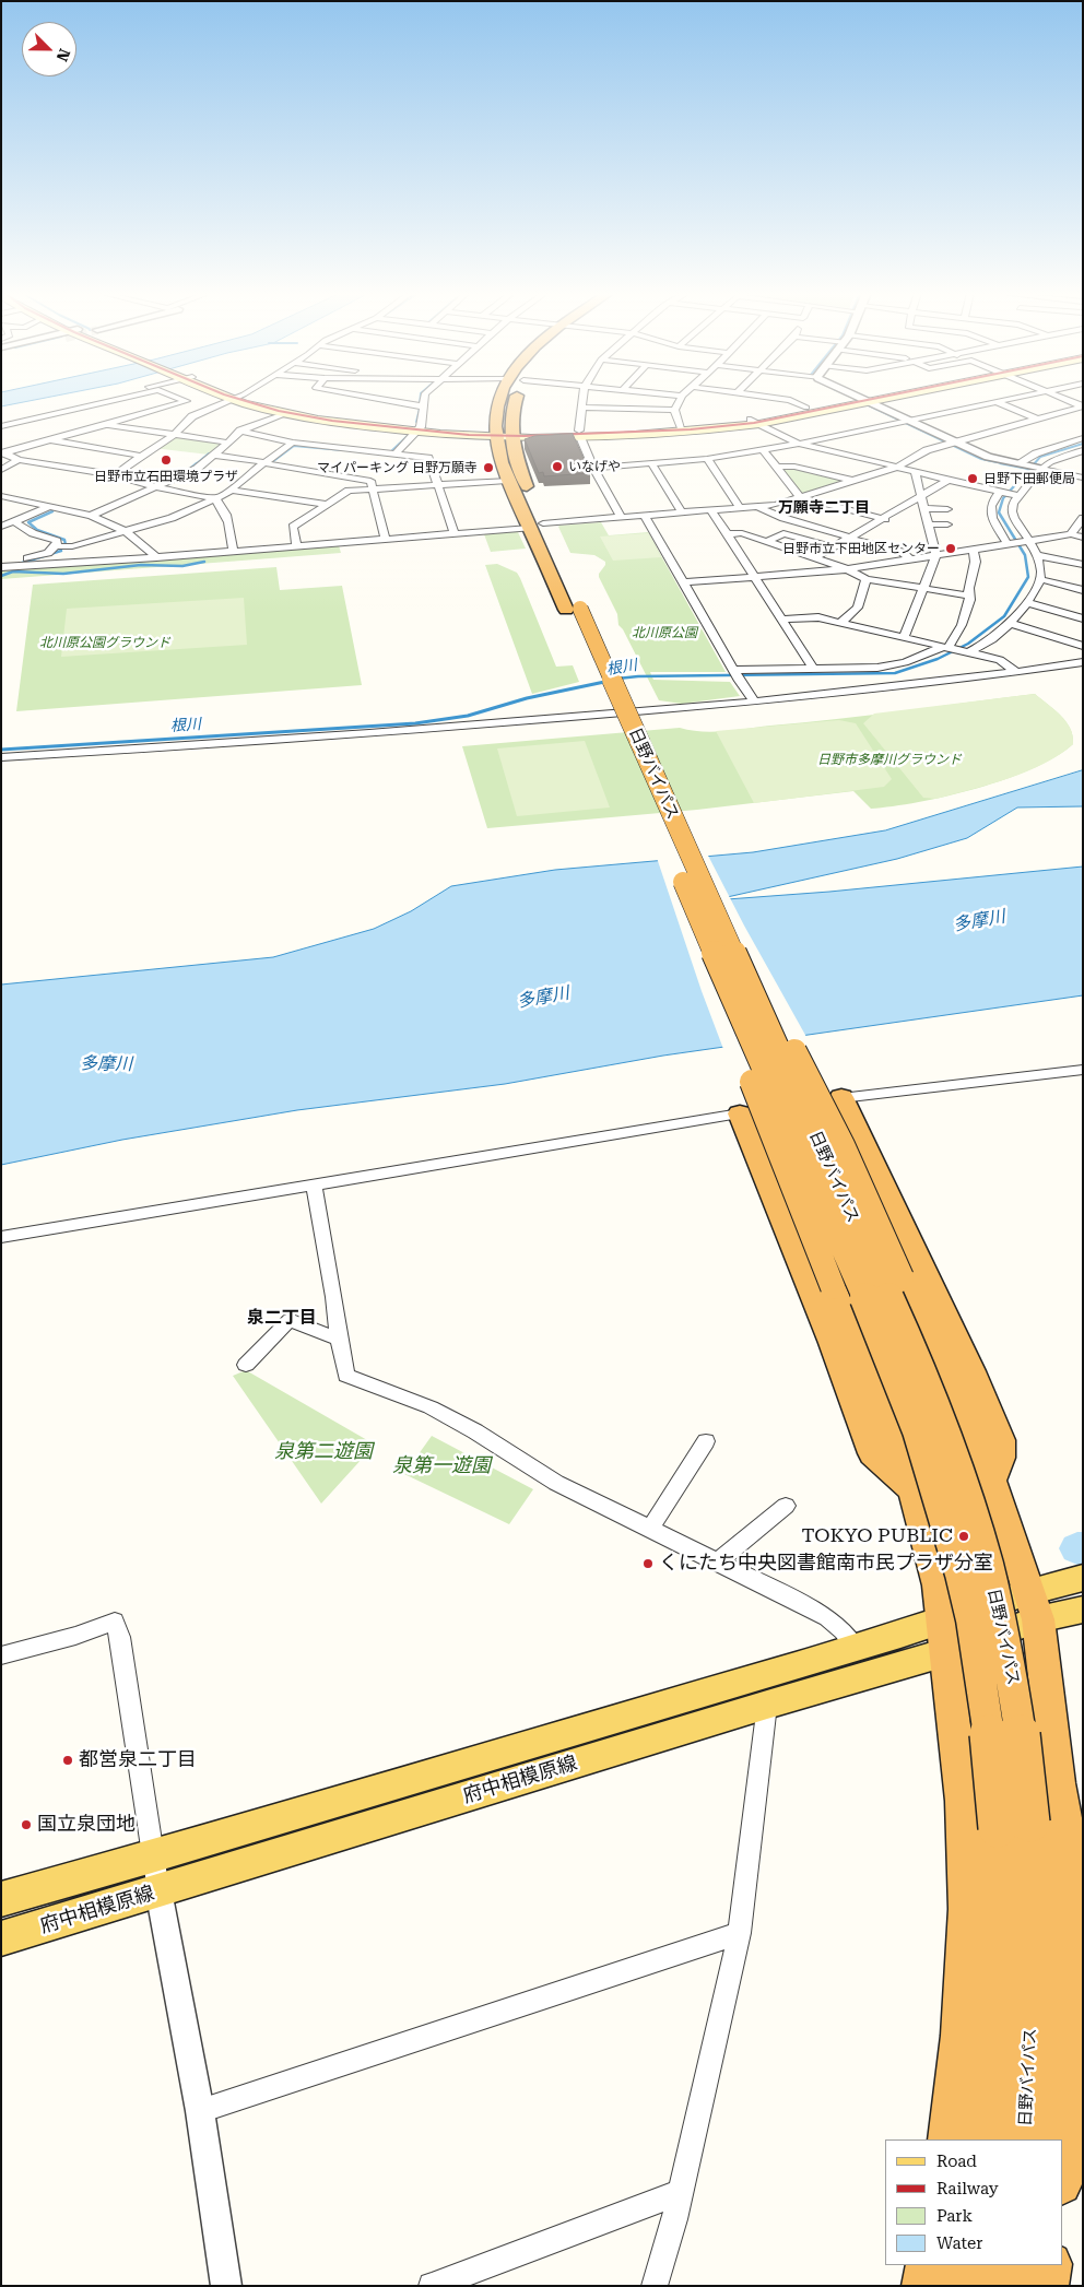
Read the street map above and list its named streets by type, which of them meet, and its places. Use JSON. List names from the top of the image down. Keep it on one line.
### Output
{"streets":{"highway":["日野バイパス"],"main road":["府中相模原線"]},"districts":["万願寺二丁目","泉二丁目"],"water":["根川","多摩川"],"parks":["北川原公園","北川原公園グラウンド","日野市多摩川グラウンド","泉第二遊園","泉第一遊園"],"places":["日野市立石田環境プラザ","いなげや","マイパーキング 日野万願寺","日野下田郵便局","日野市立下田地区センター","TOKYO PUBLIC","くにたち中央図書館南市民プラザ分室","都営泉二丁目","国立泉団地"],"legend":["Road","Railway","Park","Water"],"north":"bottom right"}
